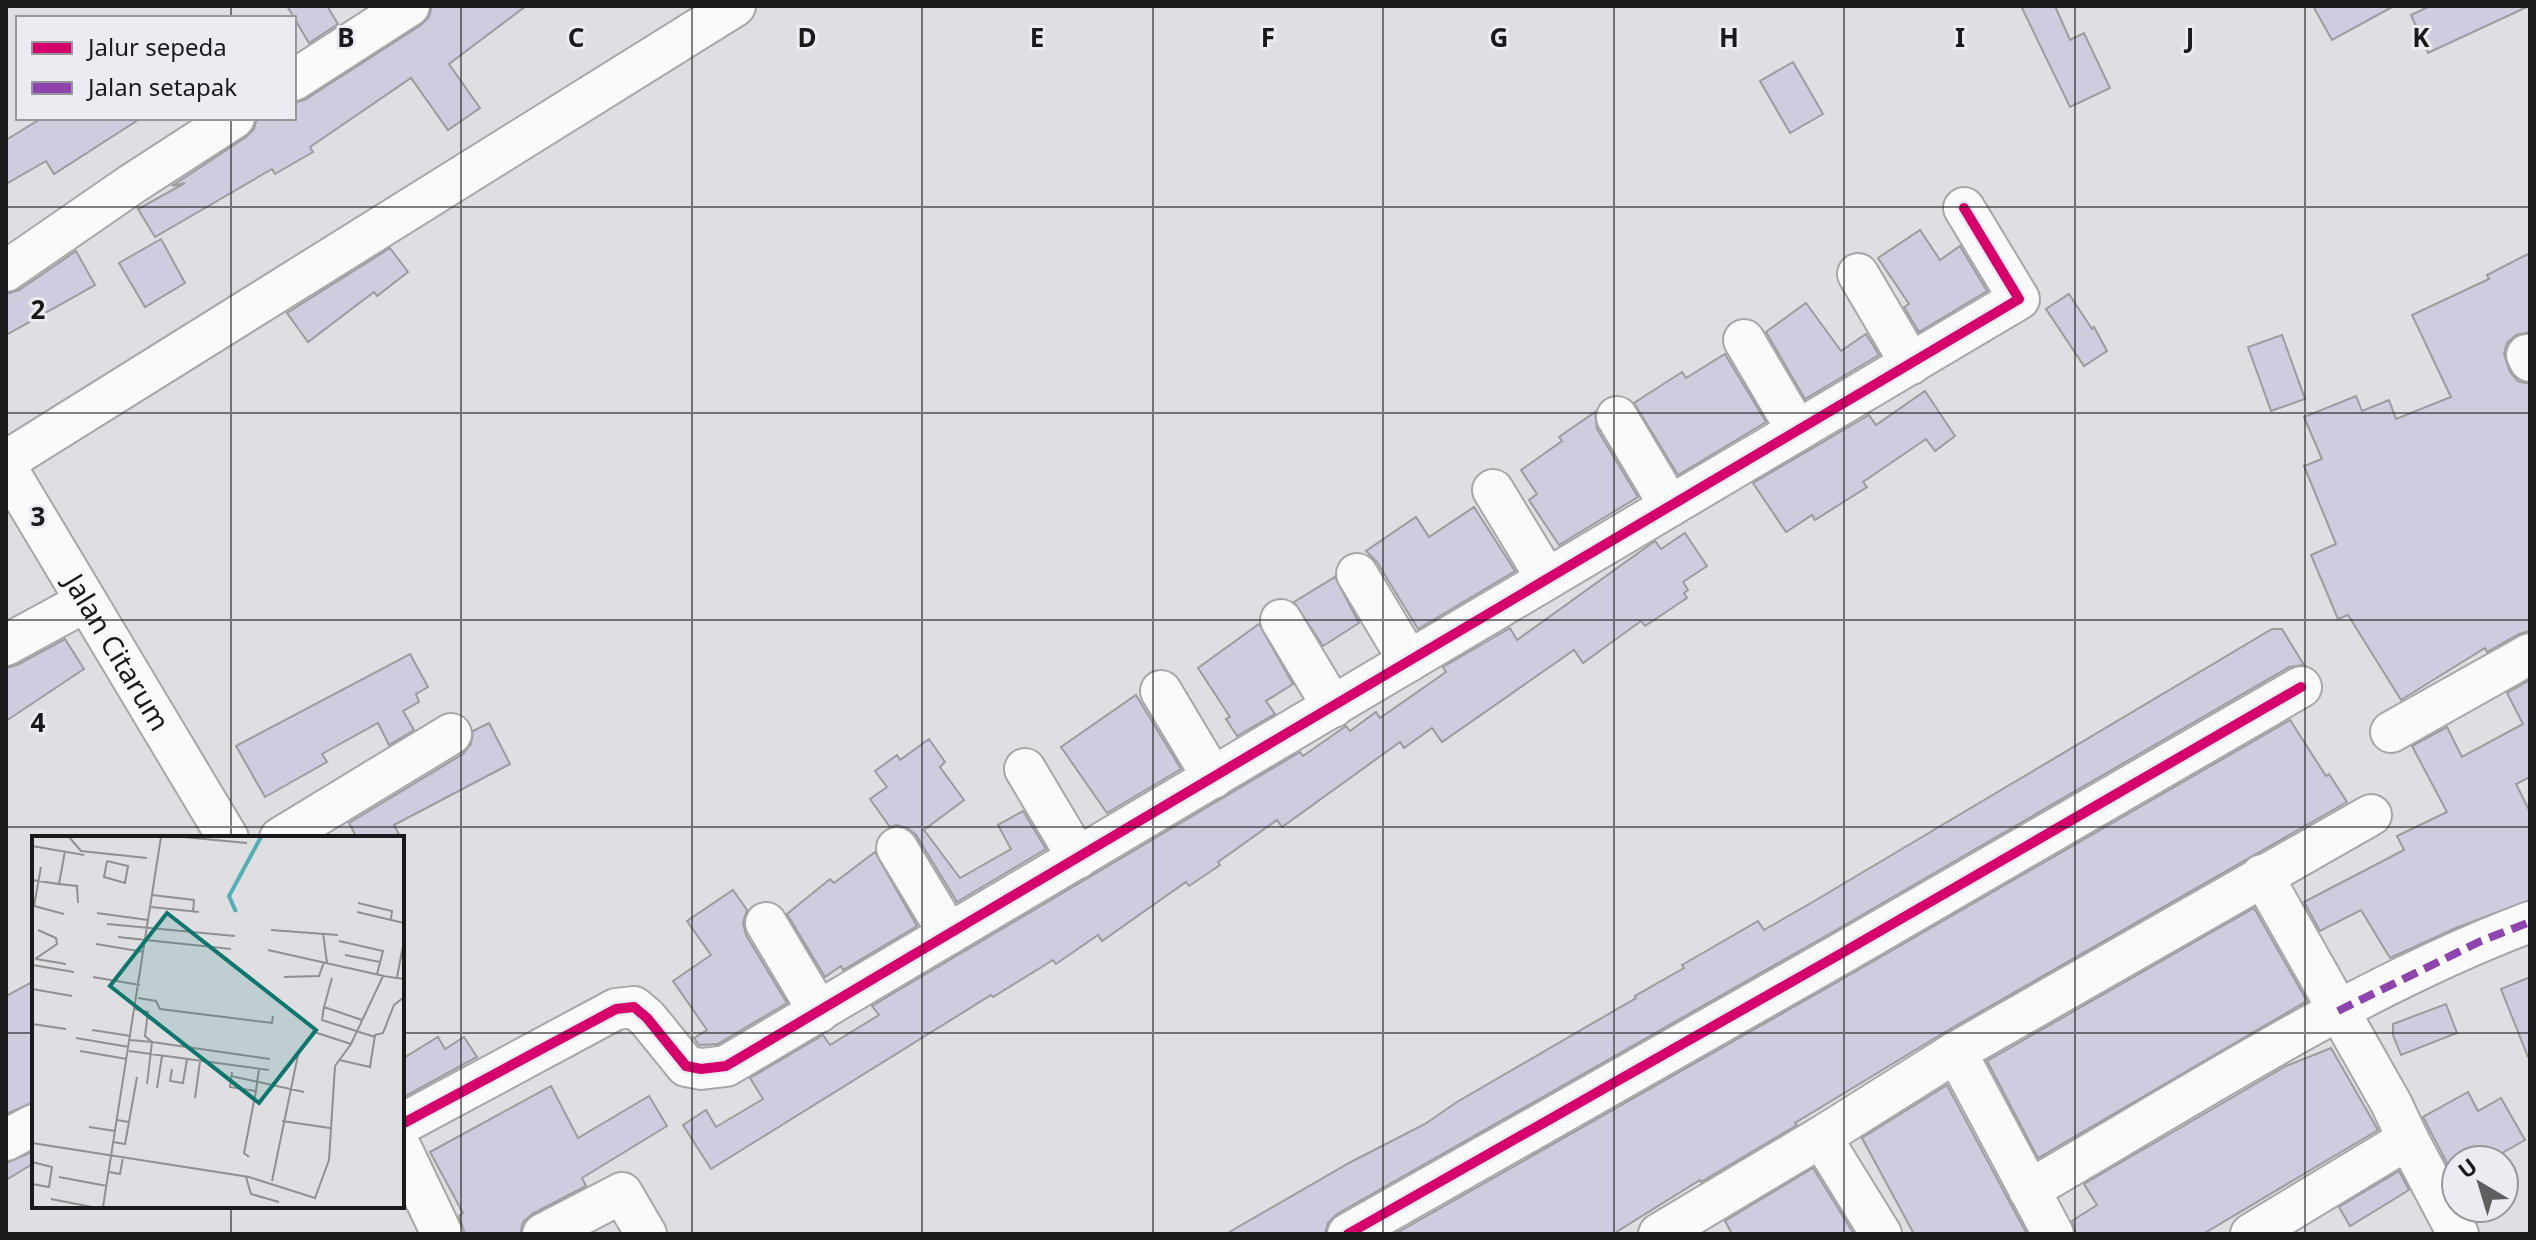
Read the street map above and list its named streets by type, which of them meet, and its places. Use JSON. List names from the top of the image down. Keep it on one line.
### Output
{"streets":{"street":["Jalan Citarum"]},"legend":["Jalur sepeda","Jalan setapak"],"north":"top left","grid":{"columns":["B","C","D","E","F","G","H","I","J","K"],"rows":["2","3","4"]}}
